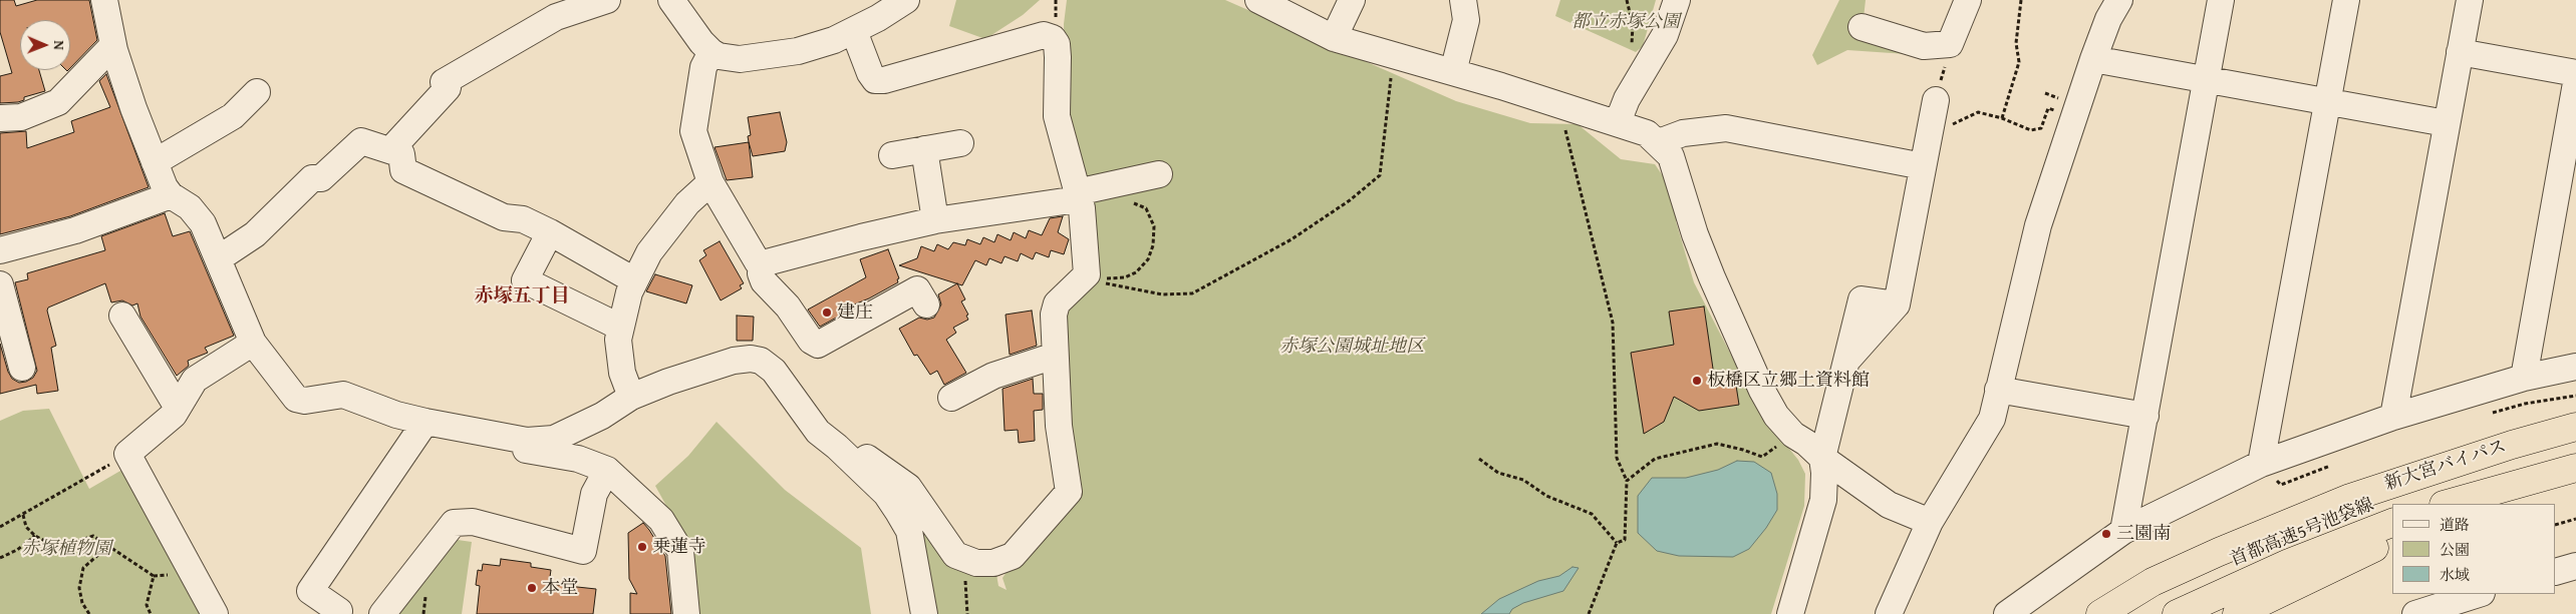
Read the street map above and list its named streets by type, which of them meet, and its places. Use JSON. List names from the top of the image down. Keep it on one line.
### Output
{"streets":{"highway":["新大宮バイパス","首都高速5号池袋線"]},"districts":["赤塚五丁目"],"parks":["都立赤塚公園","赤塚公園城址地区","赤塚植物園"],"places":["建庄","板橋区立郷土資料館","三園南","乗蓮寺","本堂"],"legend":["道路","公園","水域"],"north":"right"}
